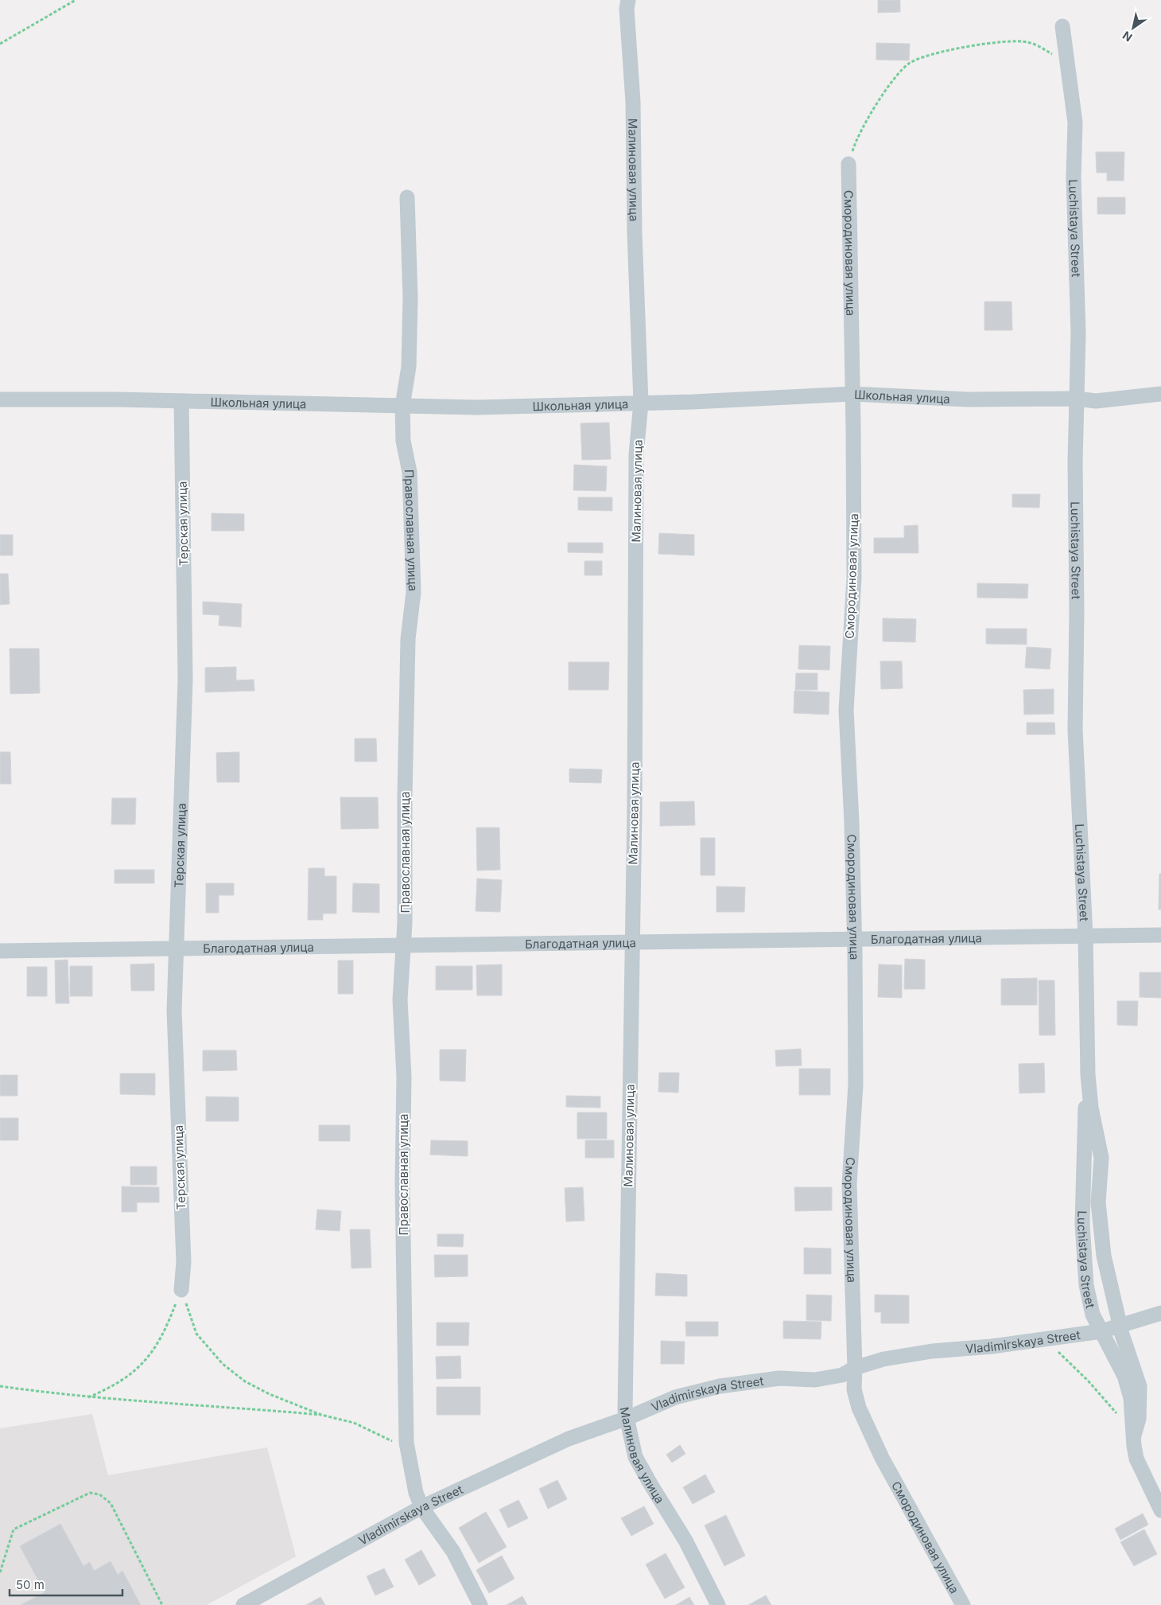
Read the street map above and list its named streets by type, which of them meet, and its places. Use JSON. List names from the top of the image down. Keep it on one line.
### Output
{"streets":{"street":["Малиновая улица","Luchistaya Street","Смородиновая улица","Школьная улица","Терская улица","Православная улица","Благодатная улица","Vladimirskaya Street"]},"crossings":[["Малиновая улица","Школьная улица"],["Малиновая улица","Благодатная улица"],["Малиновая улица","Vladimirskaya Street"],["Luchistaya Street","Школьная улица"],["Luchistaya Street","Благодатная улица"],["Luchistaya Street","Vladimirskaya Street"],["Смородиновая улица","Школьная улица"],["Смородиновая улица","Благодатная улица"],["Смородиновая улица","Vladimirskaya Street"],["Школьная улица","Терская улица"],["Школьная улица","Православная улица"],["Терская улица","Благодатная улица"],["Православная улица","Благодатная улица"],["Православная улица","Vladimirskaya Street"]],"scale_bar":"50 m","north":"bottom left"}
